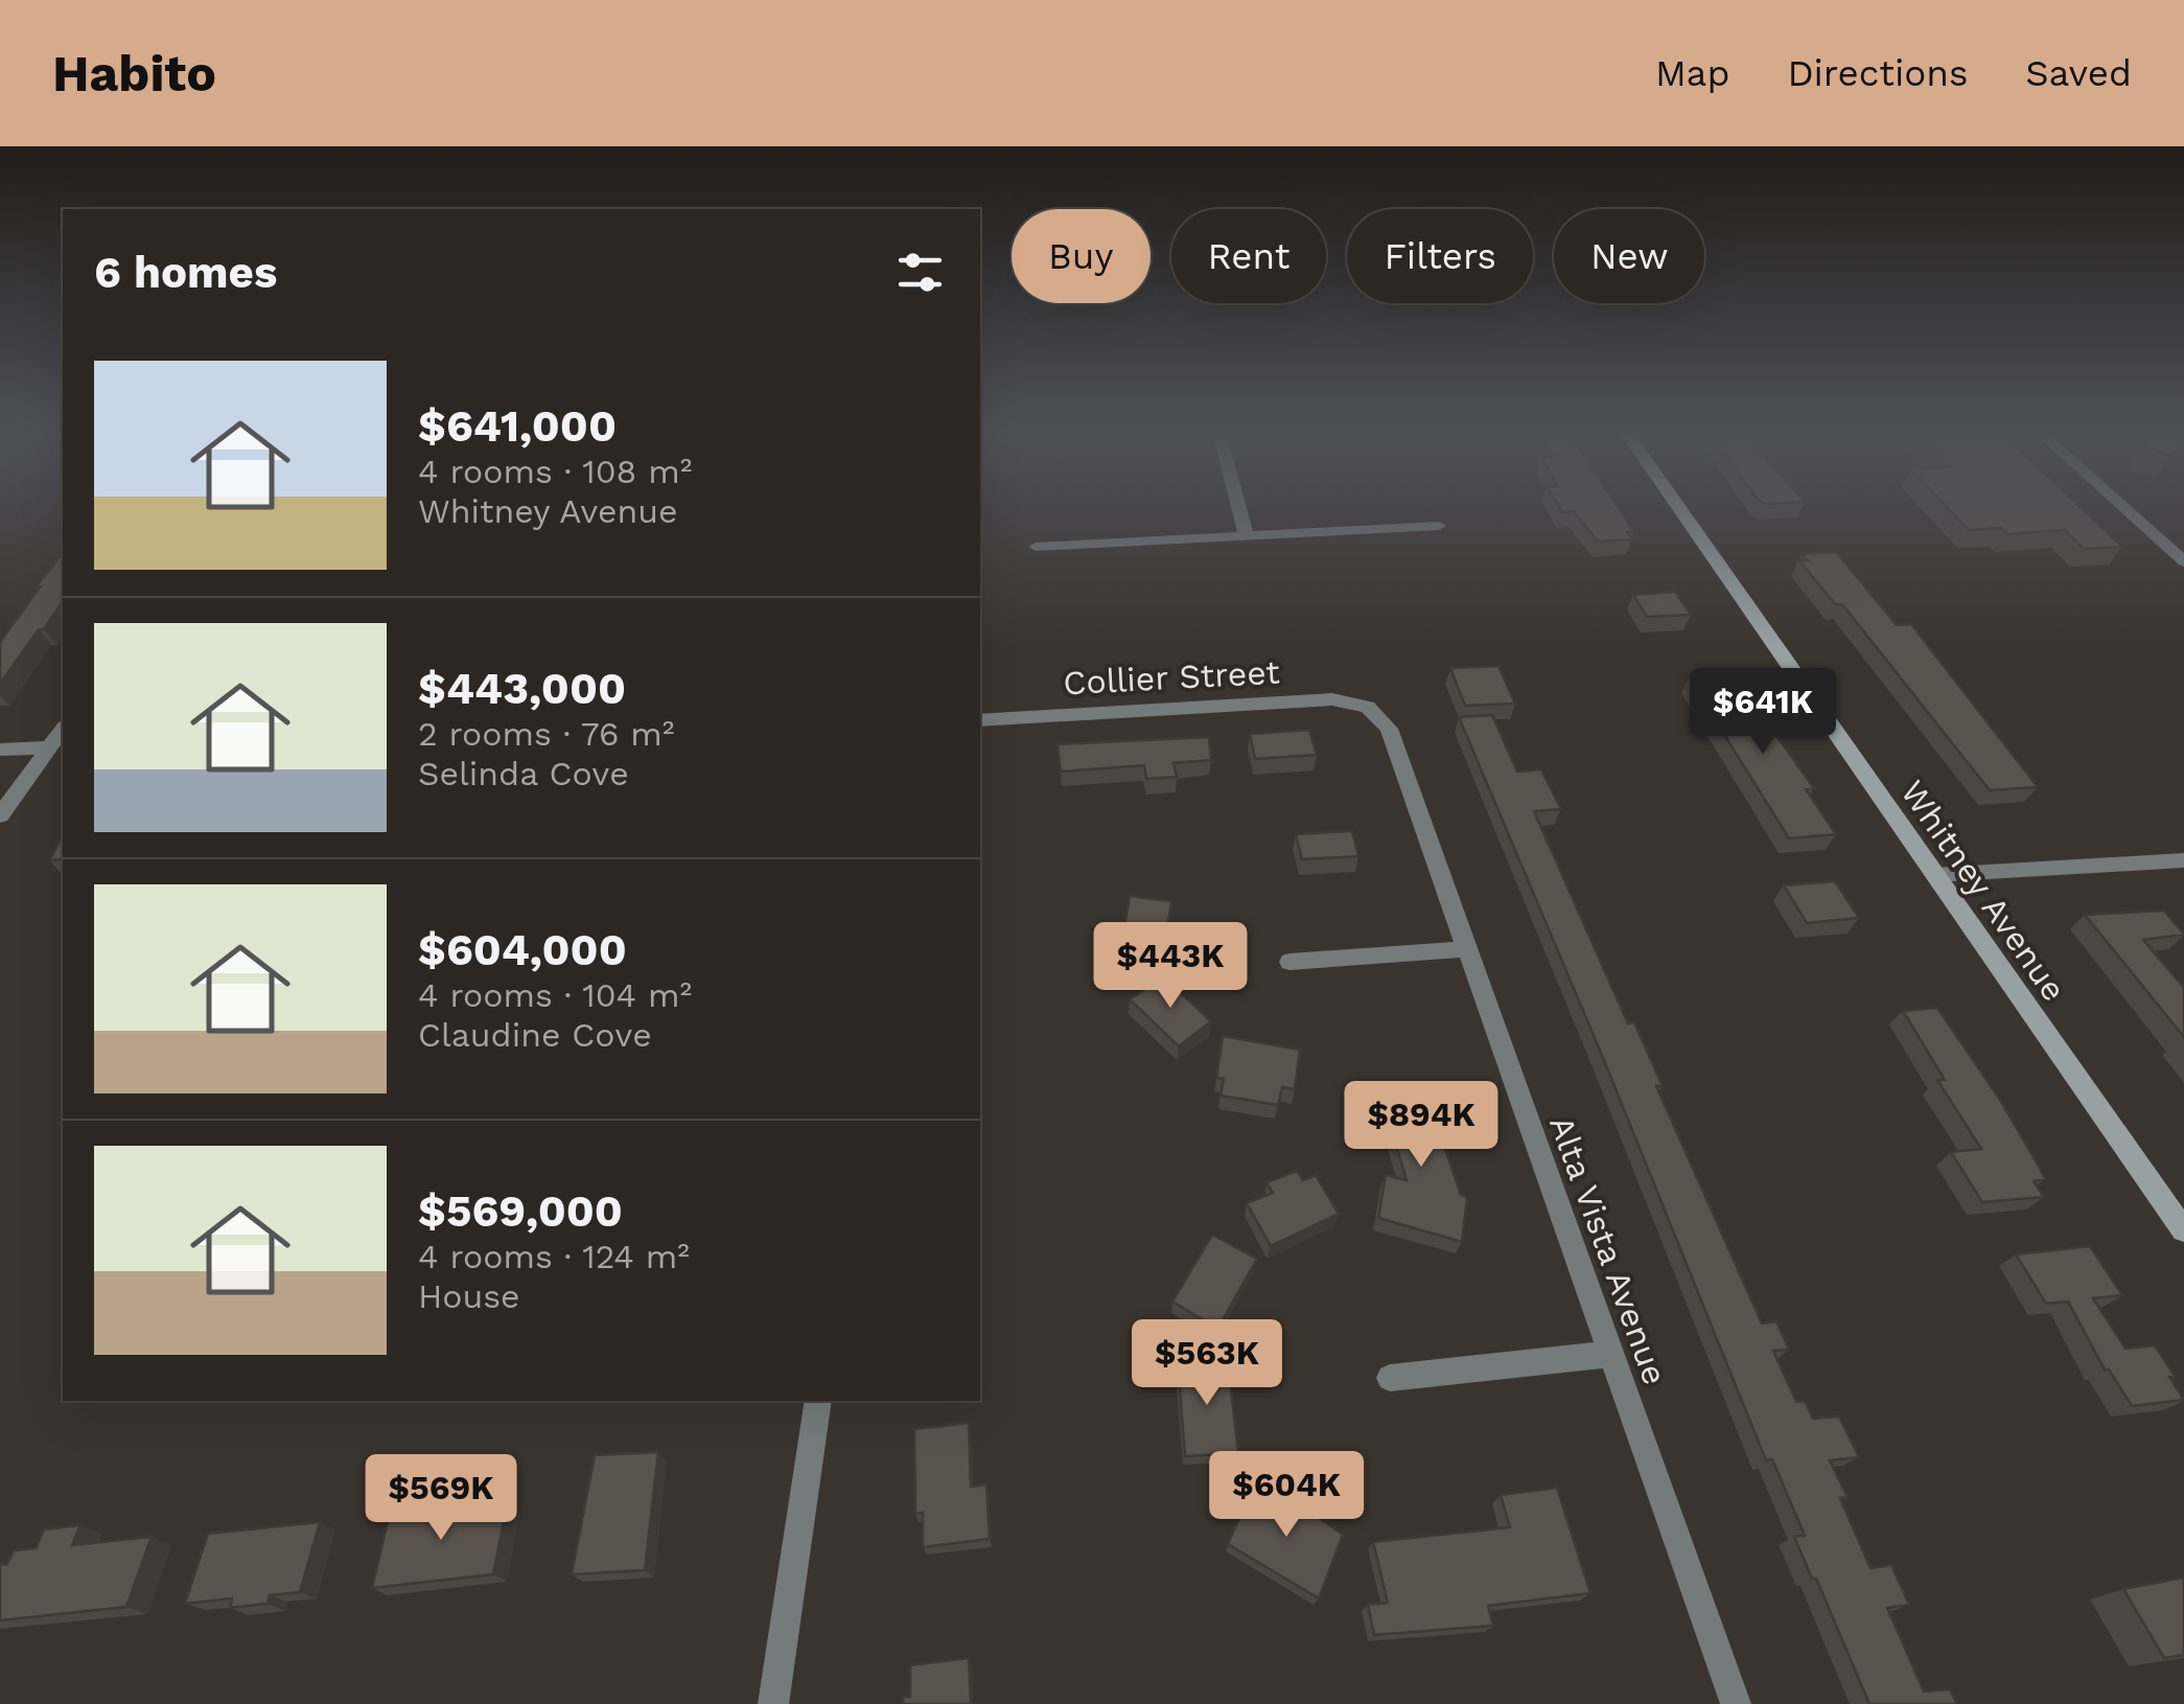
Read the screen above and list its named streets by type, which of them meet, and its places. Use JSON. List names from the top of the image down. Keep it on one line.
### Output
{"streets":{"main road":["Whitney Avenue"],"street":["Collier Street","Alta Vista Avenue"]},"crossings":[["Collier Street","Alta Vista Avenue"]],"page":{"header":"Habito","nav":["Map","Directions","Saved"],"chip":["Buy","Rent","Filters","New"],"heading":"6 homes","list":[{"name":"$641,000","note":"4 rooms · 108 m² · Whitney Avenue"},{"name":"$443,000","note":"2 rooms · 76 m² · Selinda Cove"},{"name":"$604,000","note":"4 rooms · 104 m² · Claudine Cove"},{"name":"$569,000","note":"4 rooms · 124 m² · House"}],"price":["$641K","$443K","$894K","$563K","$604K","$569K"]}}
